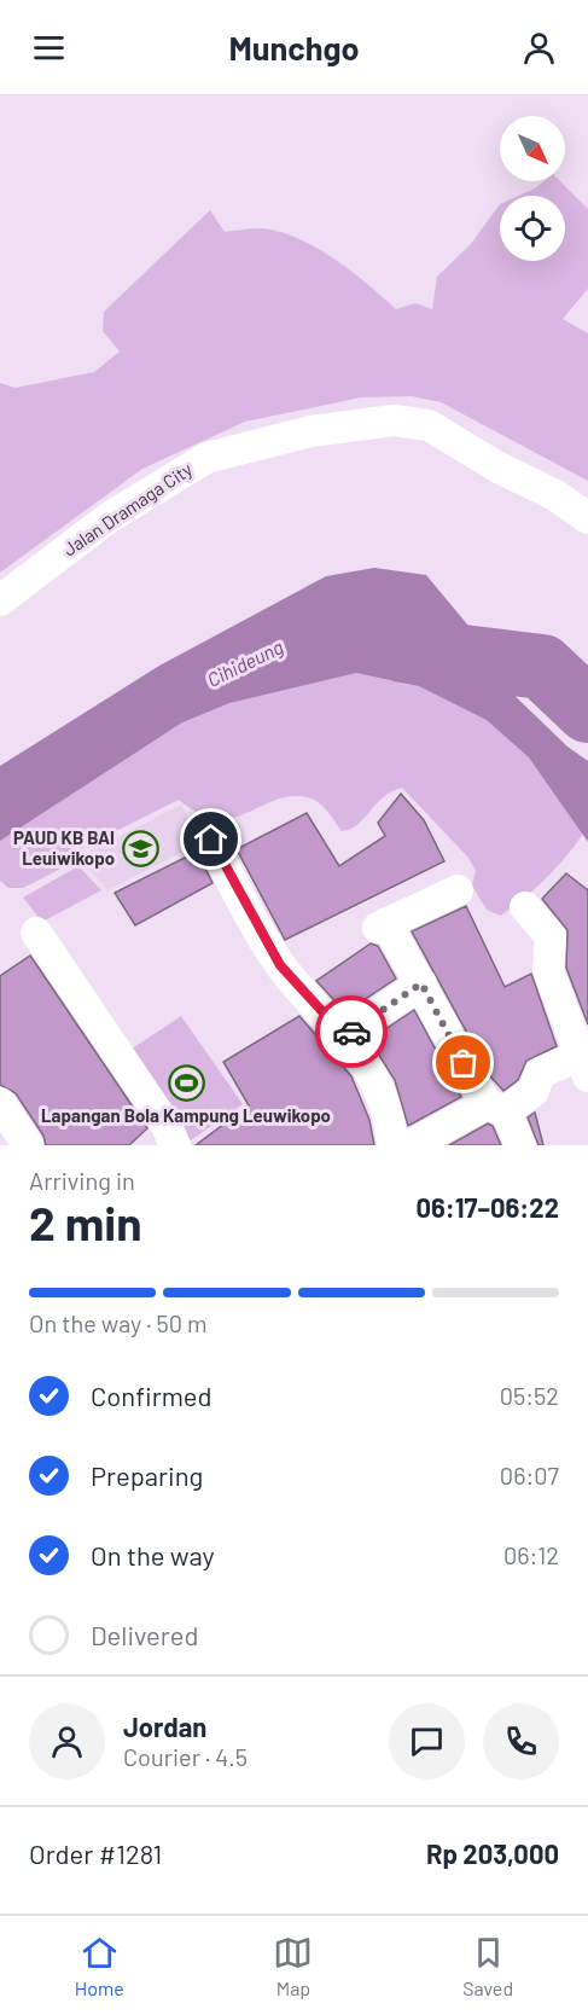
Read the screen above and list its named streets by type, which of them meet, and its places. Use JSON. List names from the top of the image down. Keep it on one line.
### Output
{"streets":{"street":["Jalan Dramaga City"]},"water":["Cihideung"],"places":{"school or university":["PAUD KB BAI Leuiwikopo"],"sports":["Lapangan Bola Kampung Leuwikopo"]},"north":"bottom right","page":{"header":"Munchgo","heading":["2 min","Arriving in","06:17–06:22"],"panel":["Jordan","Courier · 4.5","Order #1281","Rp 203,000"],"bar":"On the way · 50 m","list":[["Confirmed","05:52"],["Preparing","06:07"],["On the way","06:12"],"Delivered"],"tabs":["Home","Map","Saved"]}}
